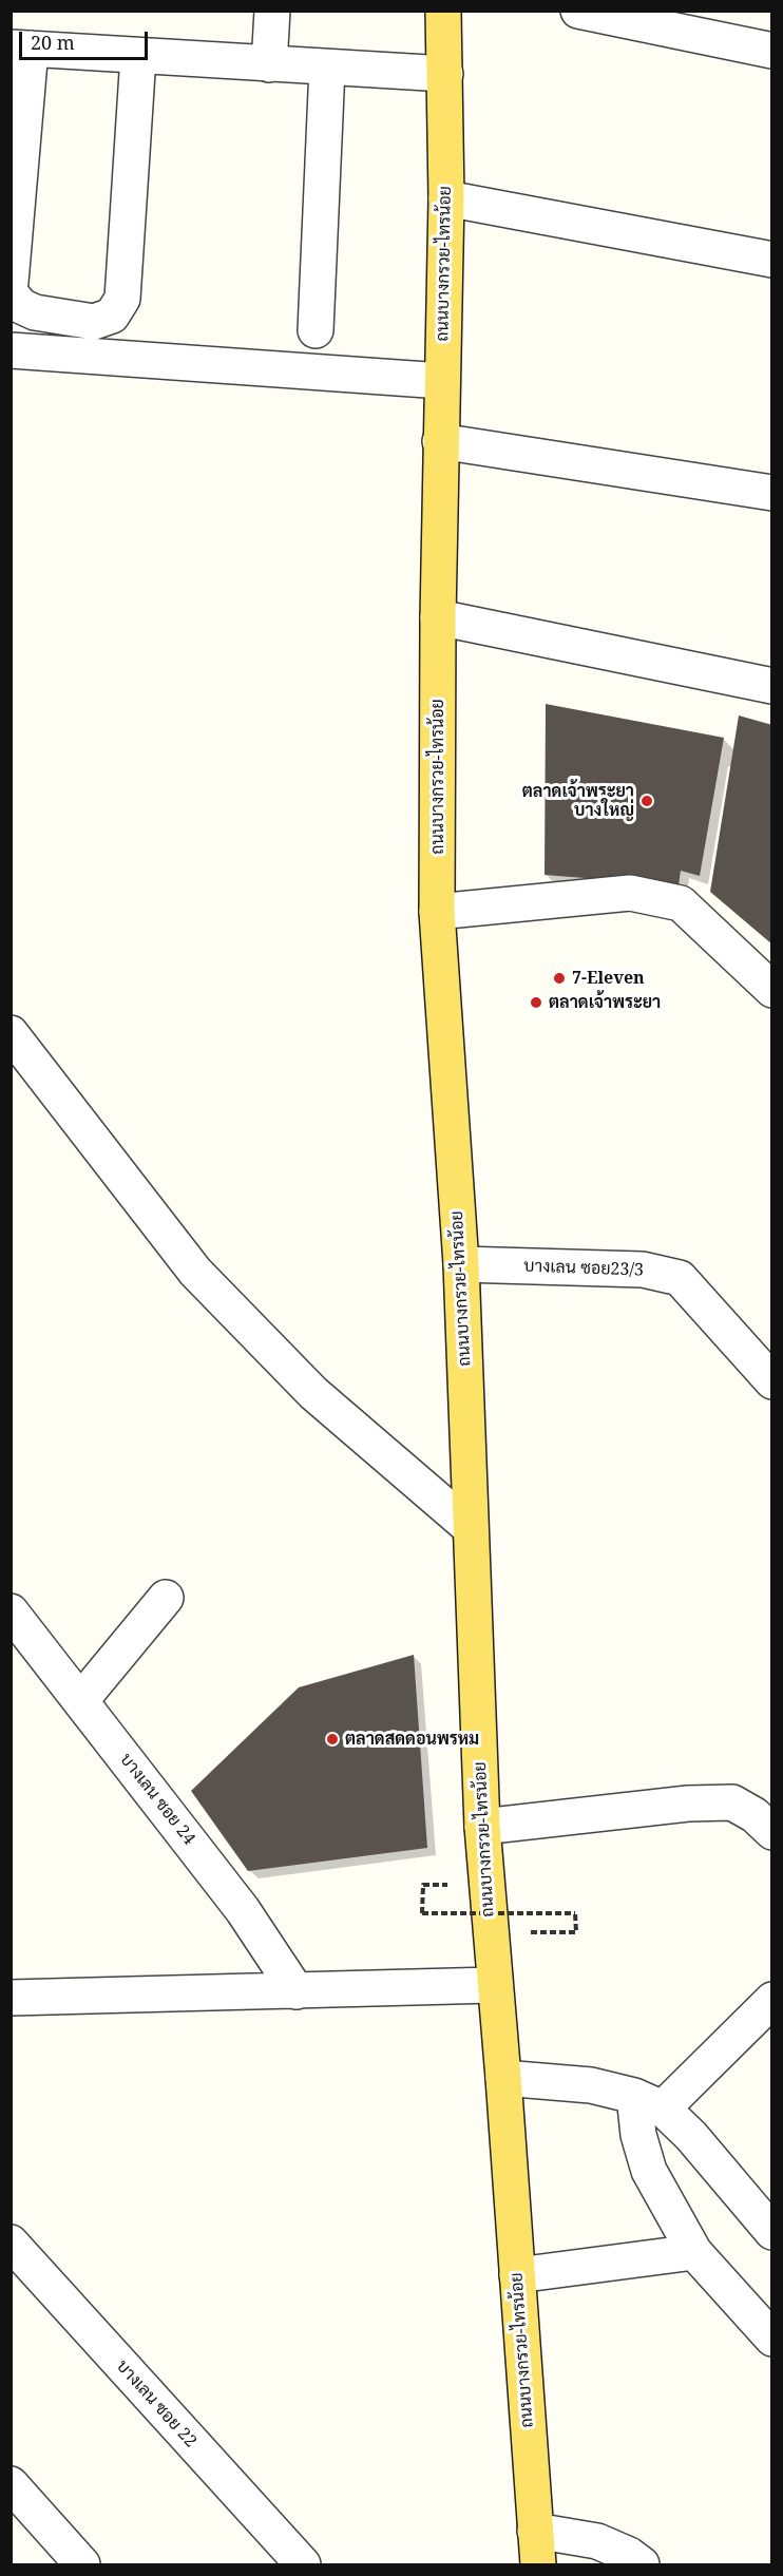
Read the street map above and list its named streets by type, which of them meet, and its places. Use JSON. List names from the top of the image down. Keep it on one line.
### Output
{"streets":{"main road":["ถนนบางกรวย-ไทรน้อย"],"street":["บางเลน ซอย23/3","บางเลน ซอย 24","บางเลน ซอย 22"]},"crossings":[["ถนนบางกรวย-ไทรน้อย","บางเลน ซอย23/3"]],"places":["ตลาดเจ้าพระยา บางใหญ่","7-Eleven","ตลาดเจ้าพระยา","ตลาดสดดอนพรหม"],"scale_bar":"20 m"}
